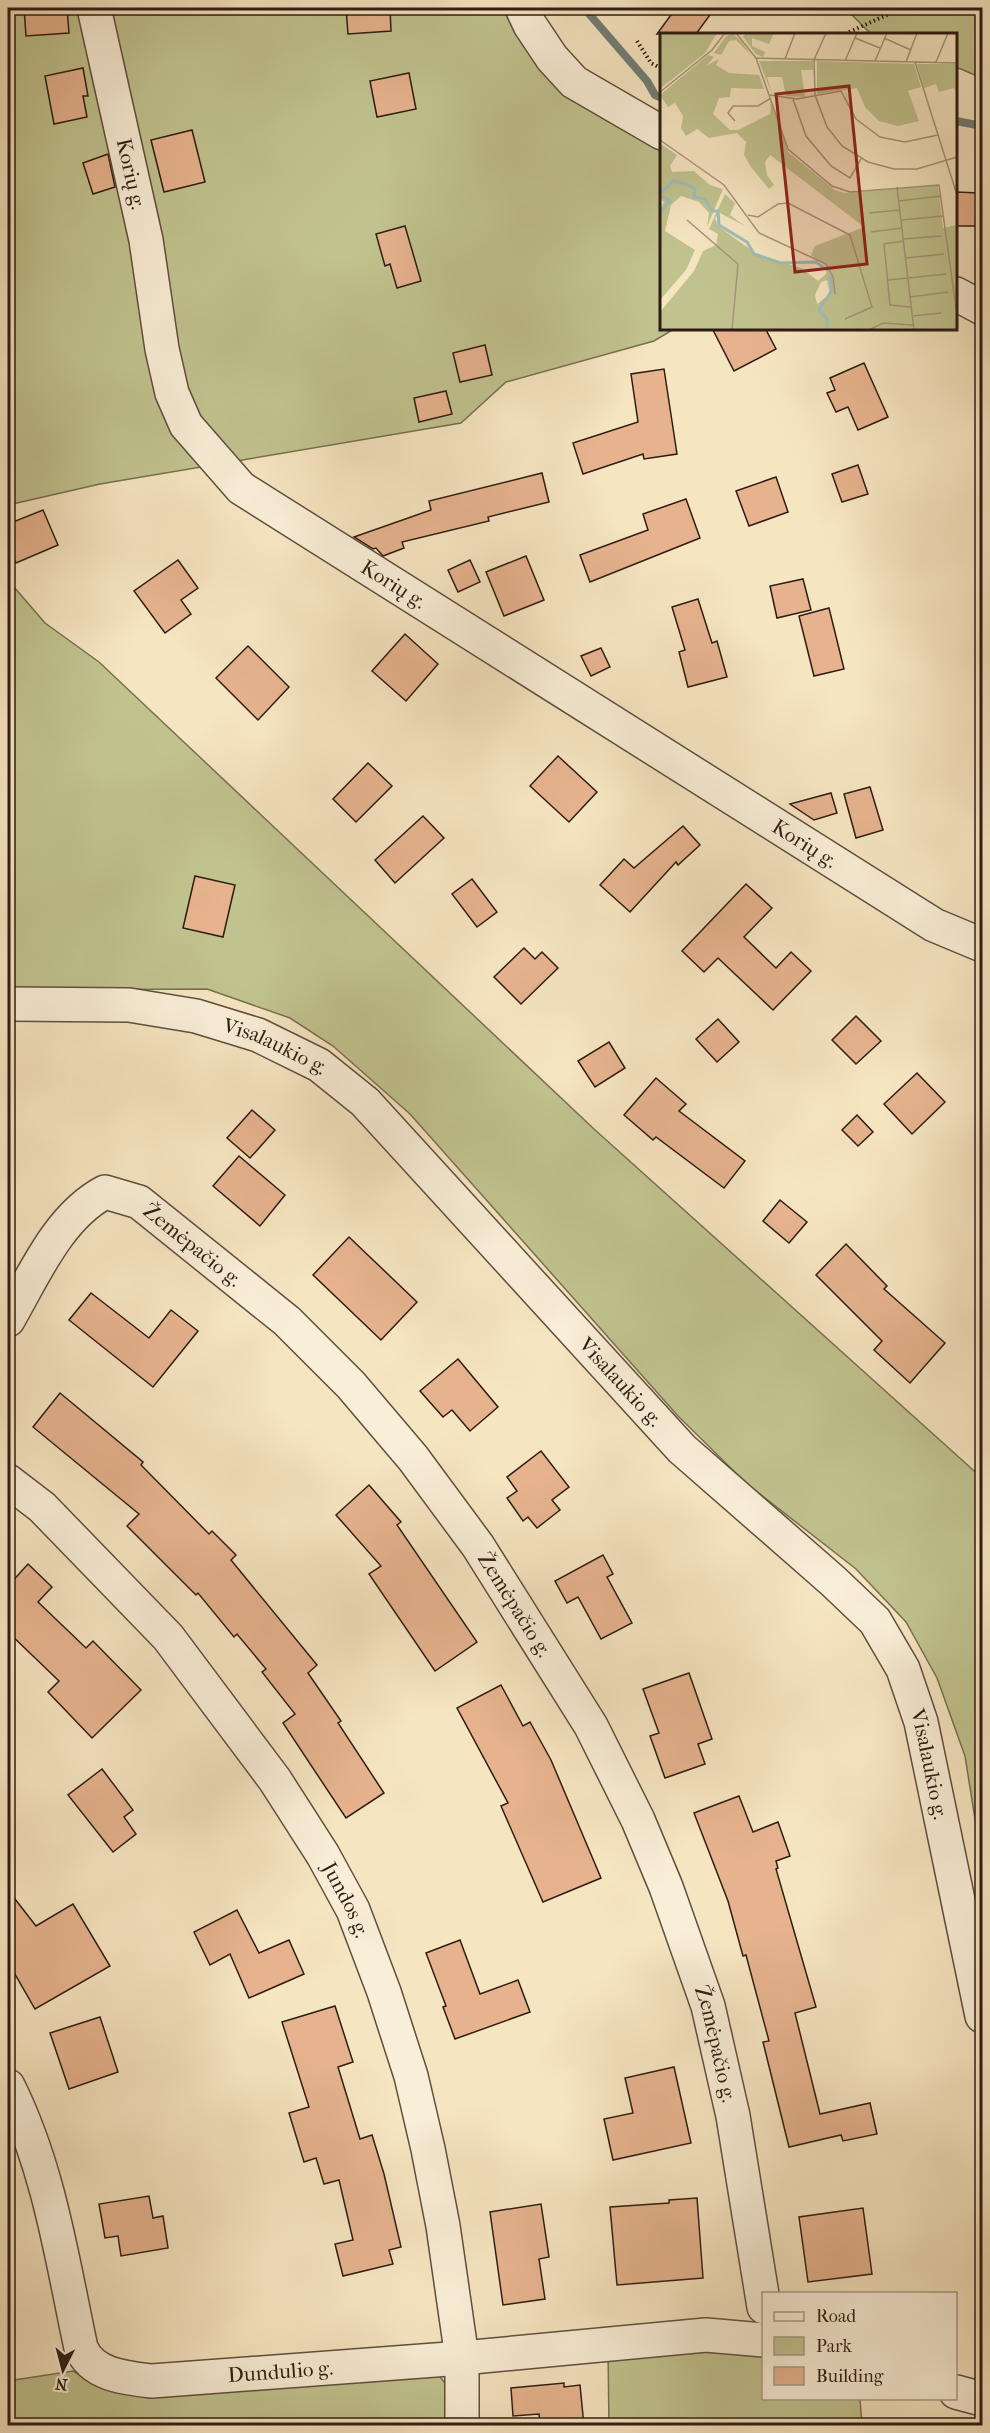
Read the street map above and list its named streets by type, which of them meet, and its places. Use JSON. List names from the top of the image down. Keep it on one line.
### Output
{"streets":{"street":["Korių g.","Visalaukio g.","Žemėpačio g.","Jundos g.","Dundulio g."]},"crossings":[["Jundos g.","Dundulio g."]],"legend":["Road","Park","Building"],"north":"bottom"}
